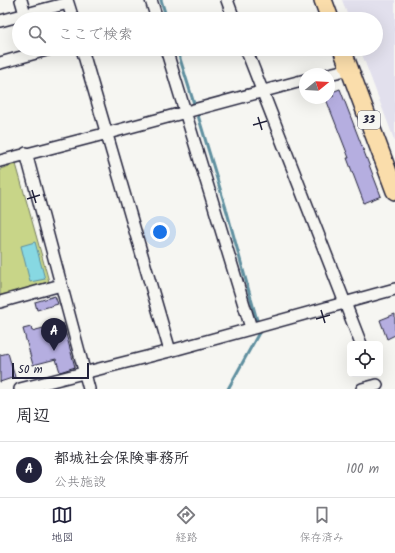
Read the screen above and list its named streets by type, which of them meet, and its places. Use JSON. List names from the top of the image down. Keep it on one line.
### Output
{"streets":{"main road":["33"]},"scale_bar":"50 m","north":"right","page":{"search":"ここで検索","pins":"A","scale":"50 m","heading":"周辺","list":[{"mark":"A","name":"都城社会保険事務所","note":"公共施設","value":"100 m"}],"nav":["地図","経路","保存済み"]}}
